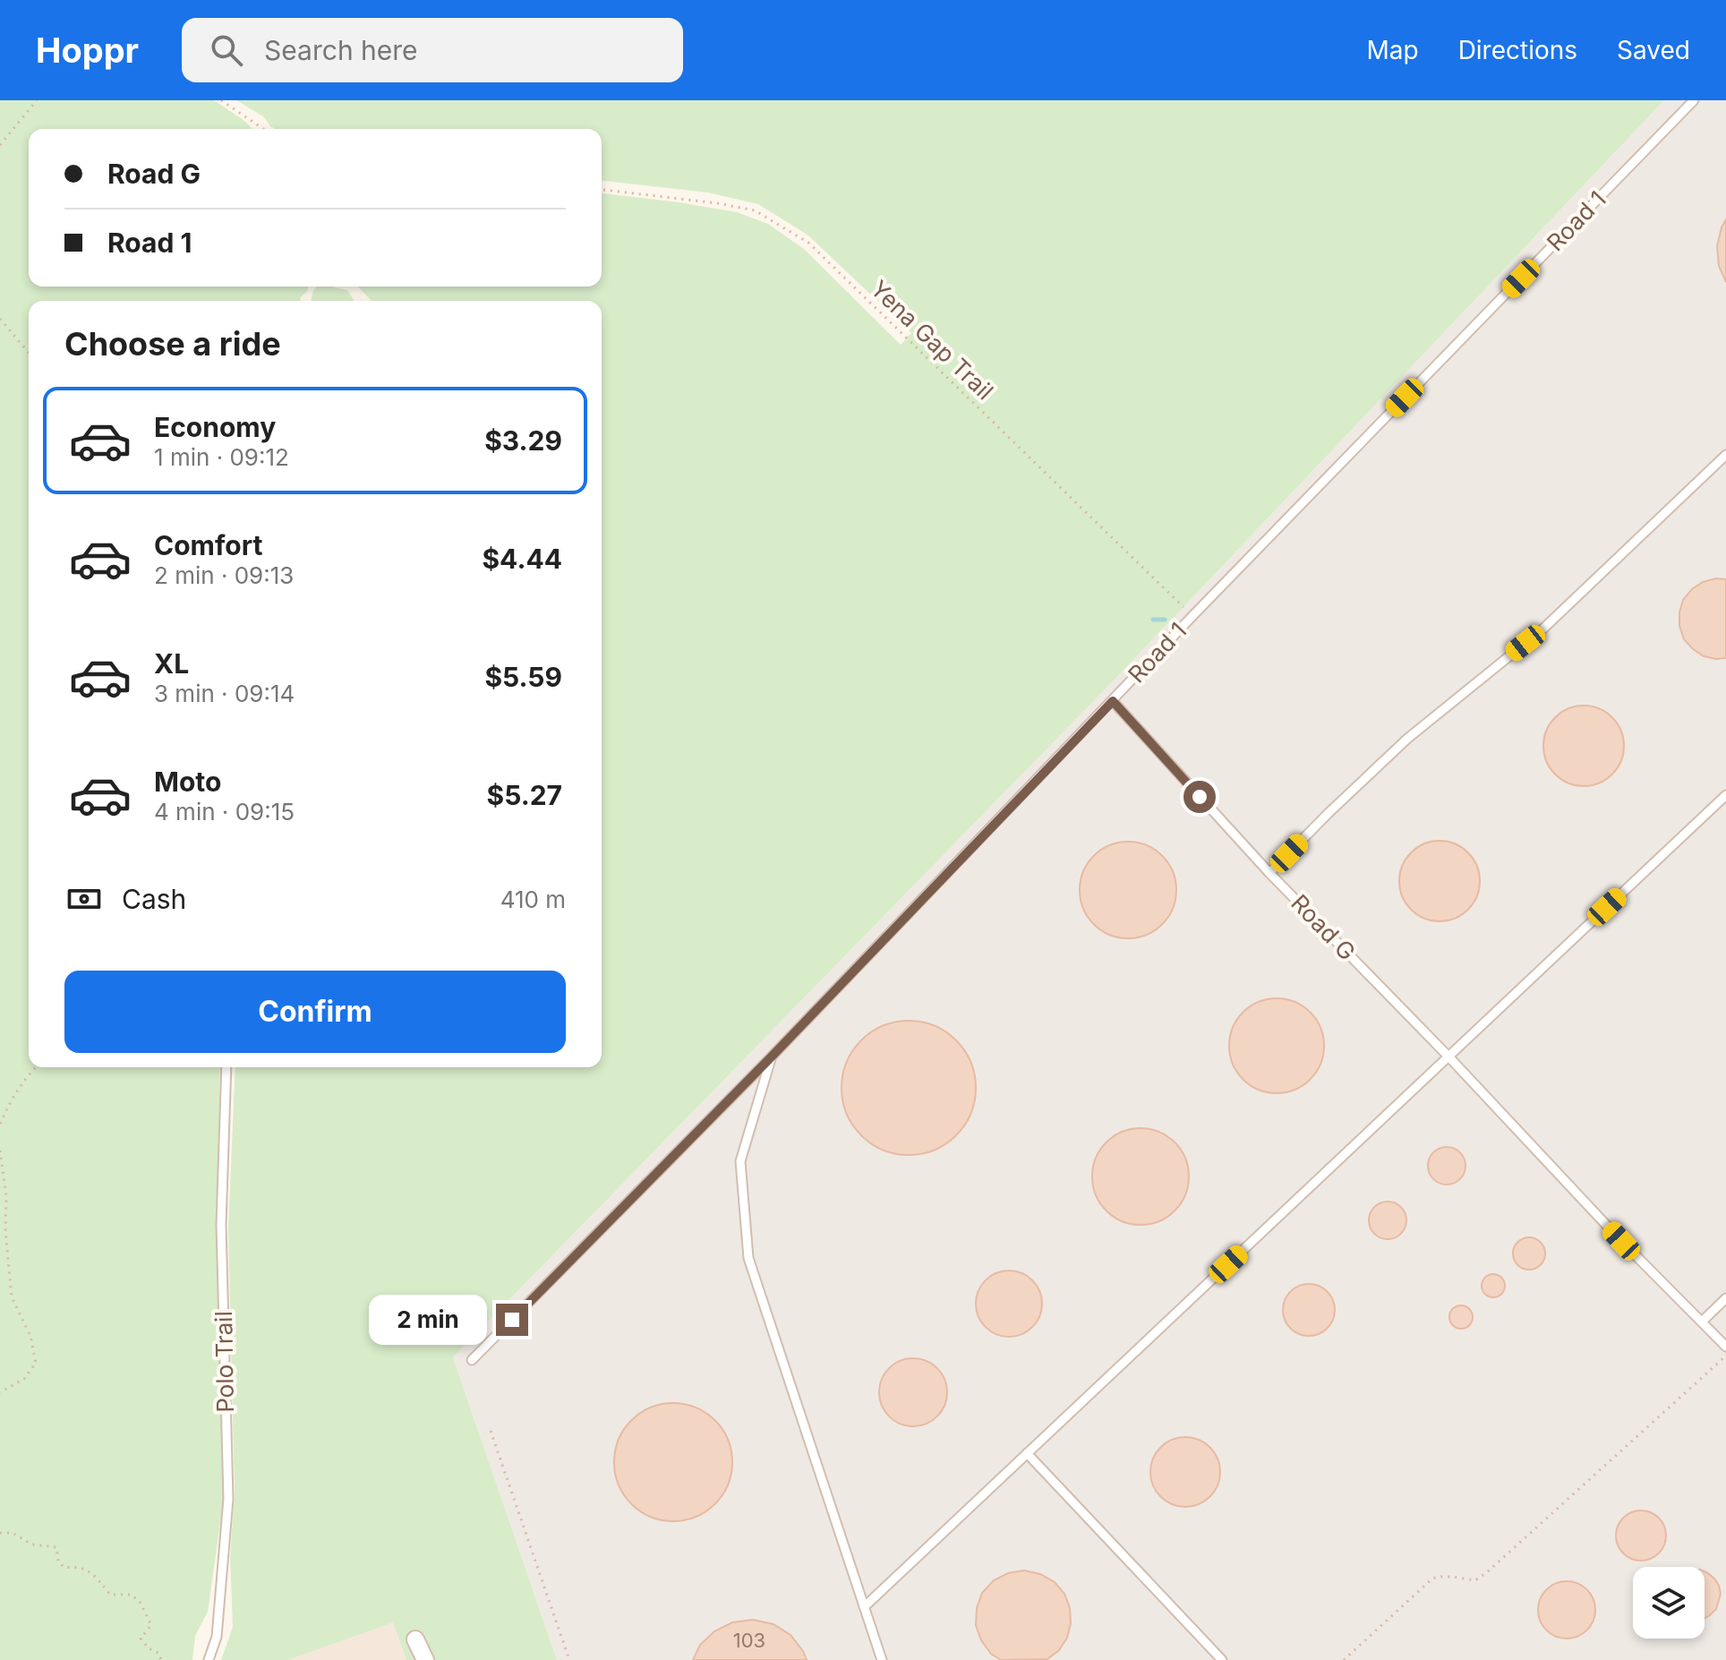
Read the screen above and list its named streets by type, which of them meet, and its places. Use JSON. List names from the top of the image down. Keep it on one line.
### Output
{"streets":{"lane":["Road 1","Road G","Polo Trail"],"path":["Yena Gap Trail"]},"crossings":[["Road 1","Yena Gap Trail"],["Road 1","Road G"]],"house_numbers":["103"],"page":{"header":"Hoppr","search":"Search here","nav":["Map","Directions","Saved"],"banner":["Road G","Road 1"],"heading":"Choose a ride","list":[{"name":"Economy","note":"1 min · 09:12","value":"$3.29"},{"name":"Comfort","note":"2 min · 09:13","value":"$4.44"},{"name":"XL","note":"3 min · 09:14","value":"$5.59"},{"name":"Moto","note":"4 min · 09:15","value":"$5.27"}],"pay":["Cash","410 m"],"buttons":"Confirm","bubble":"2 min"}}
